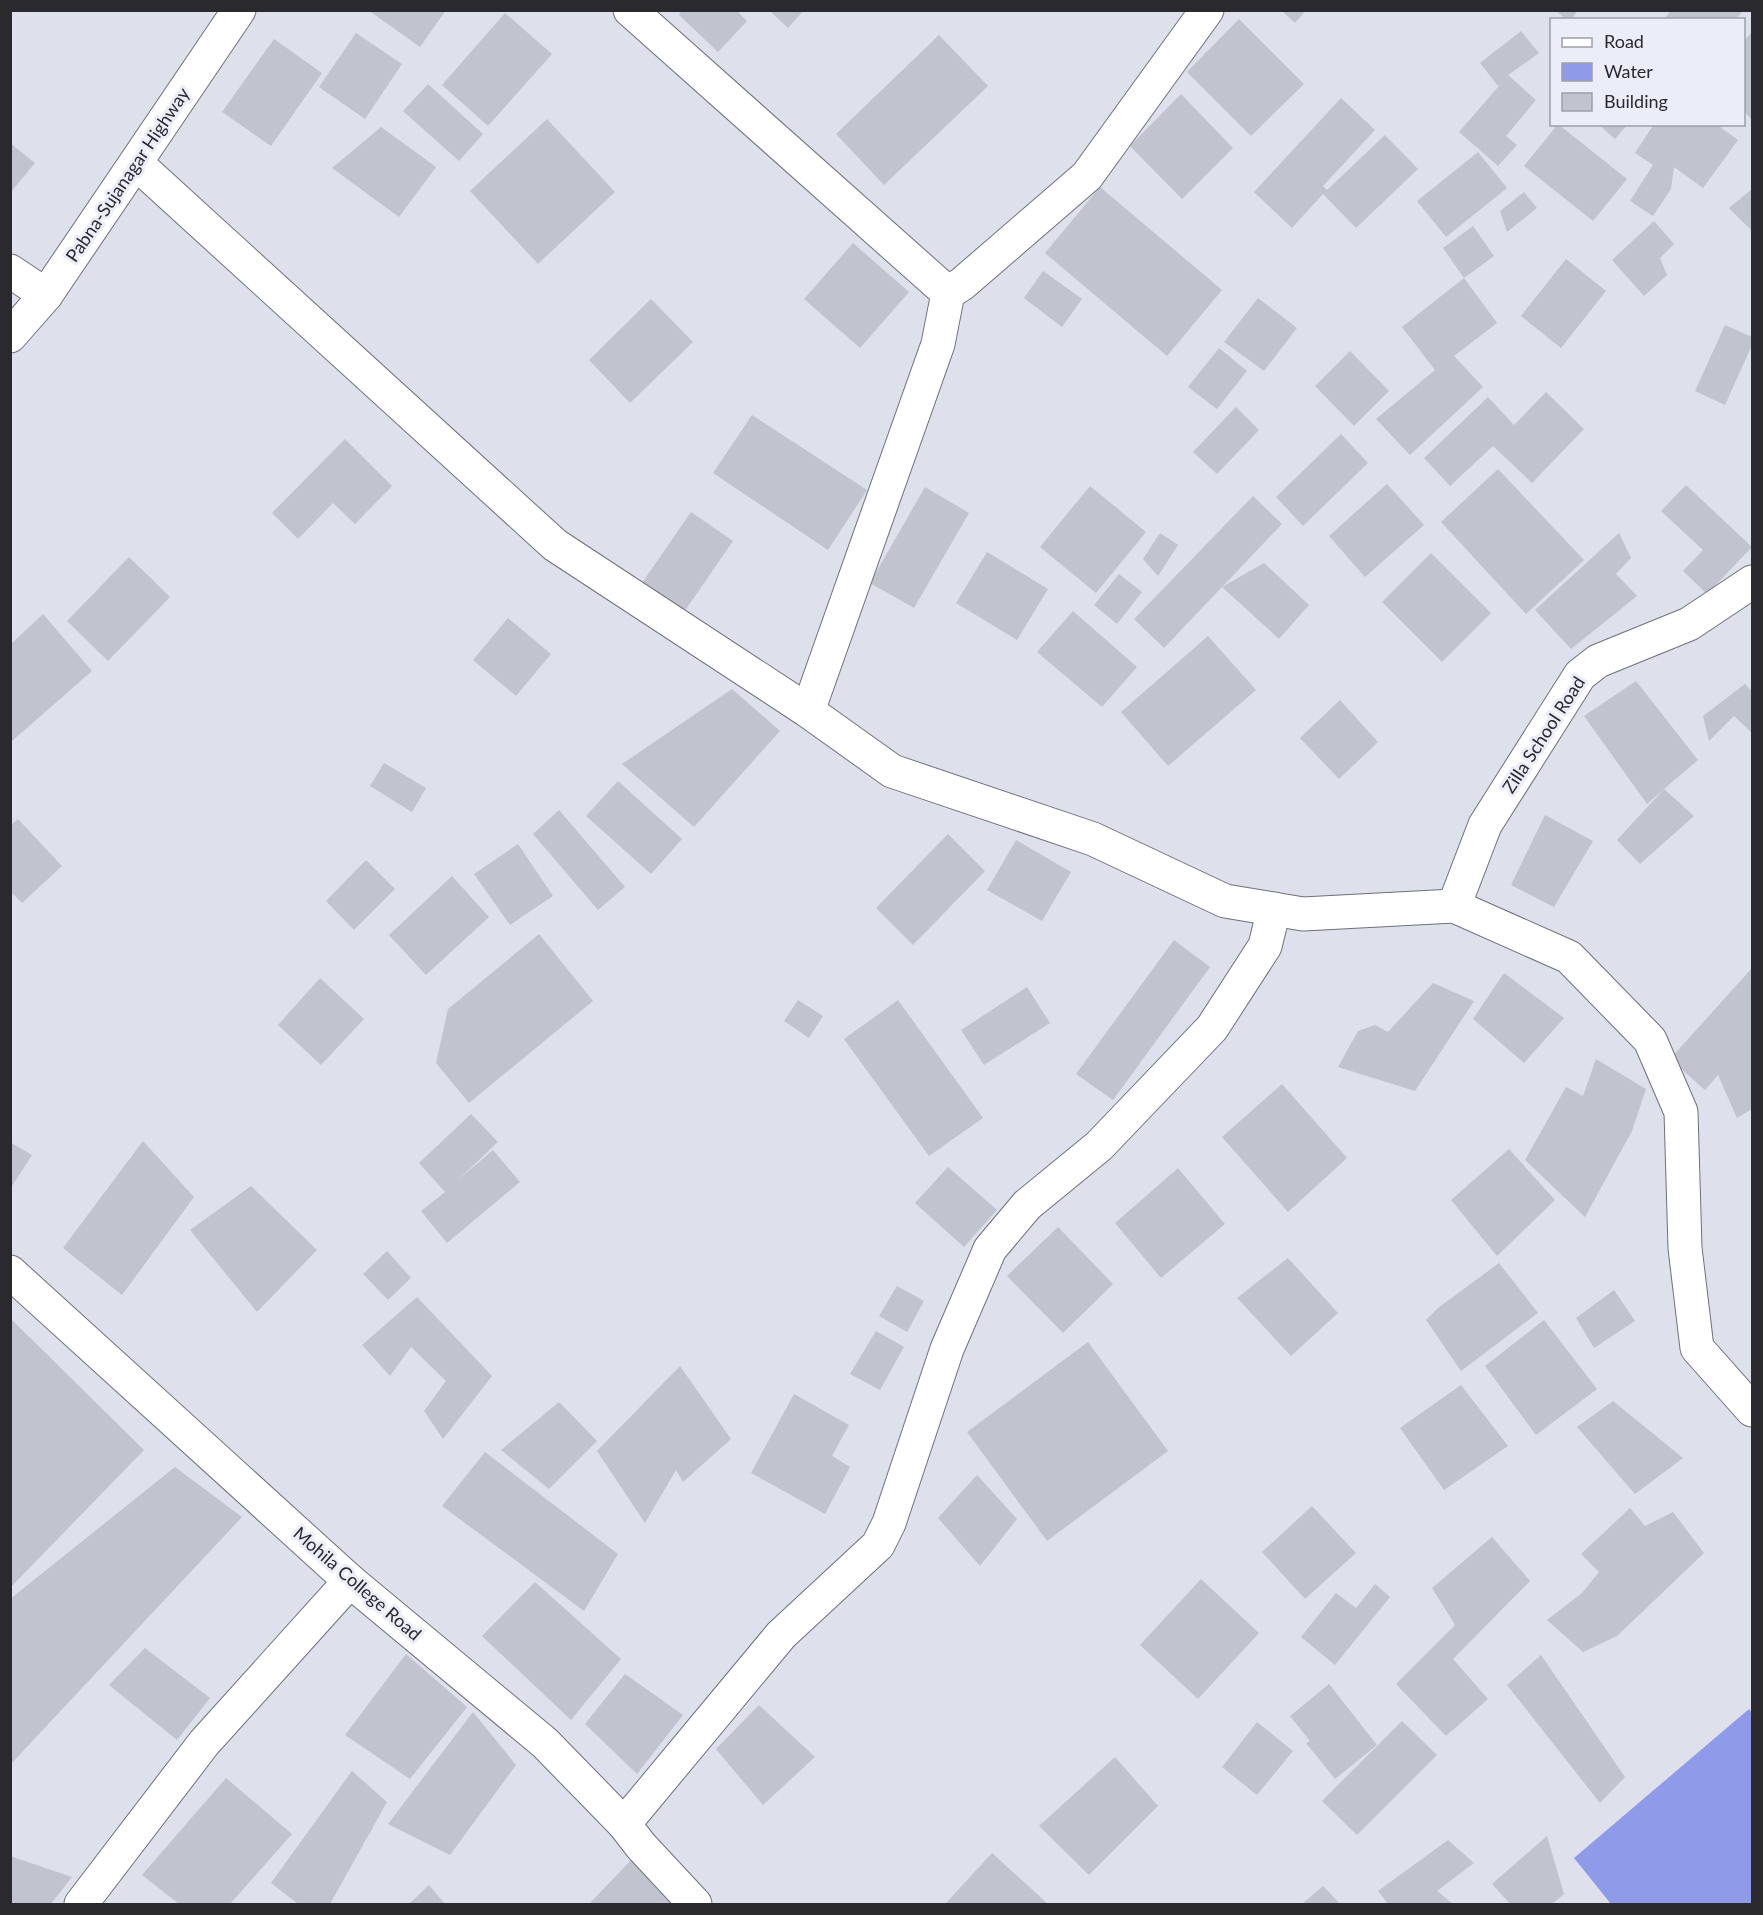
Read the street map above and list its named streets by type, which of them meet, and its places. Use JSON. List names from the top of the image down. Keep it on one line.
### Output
{"streets":{"main road":["Pabna-Sujanagar Highway","Zilla School Road","Mohila College Road"]},"legend":["Road","Water","Building"]}
